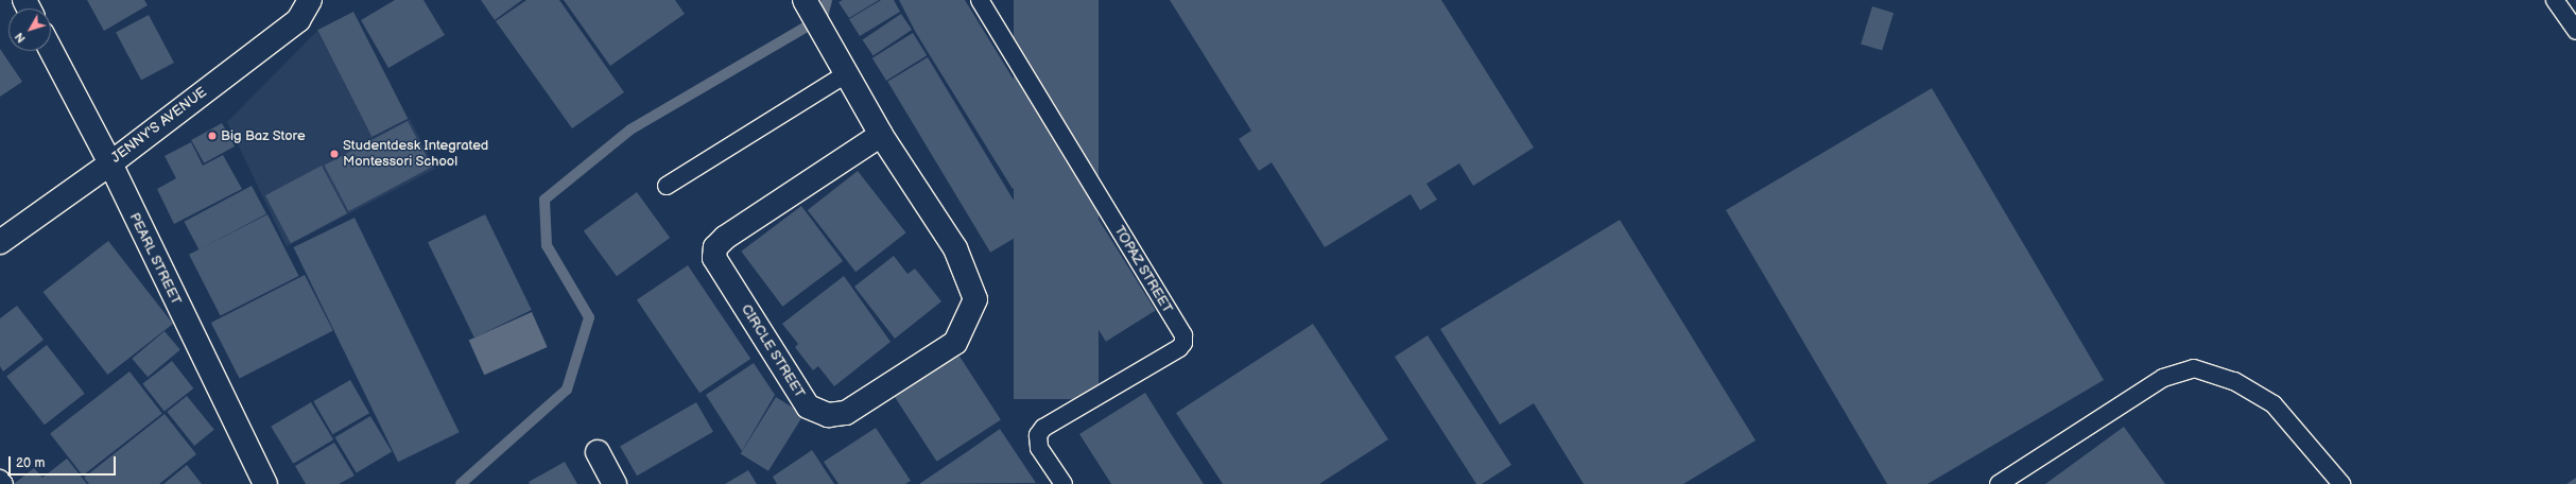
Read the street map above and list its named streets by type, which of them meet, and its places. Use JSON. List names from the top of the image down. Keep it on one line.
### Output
{"streets":{"street":["JENNY'S AVENUE","PEARL STREET","CIRCLE STREET"],"lane":["TOPAZ STREET"]},"crossings":[["JENNY'S AVENUE","PEARL STREET"]],"places":["Big Baz Store","Studentdesk Integrated Montessori School"],"scale_bar":"20 m","north":"bottom left"}
